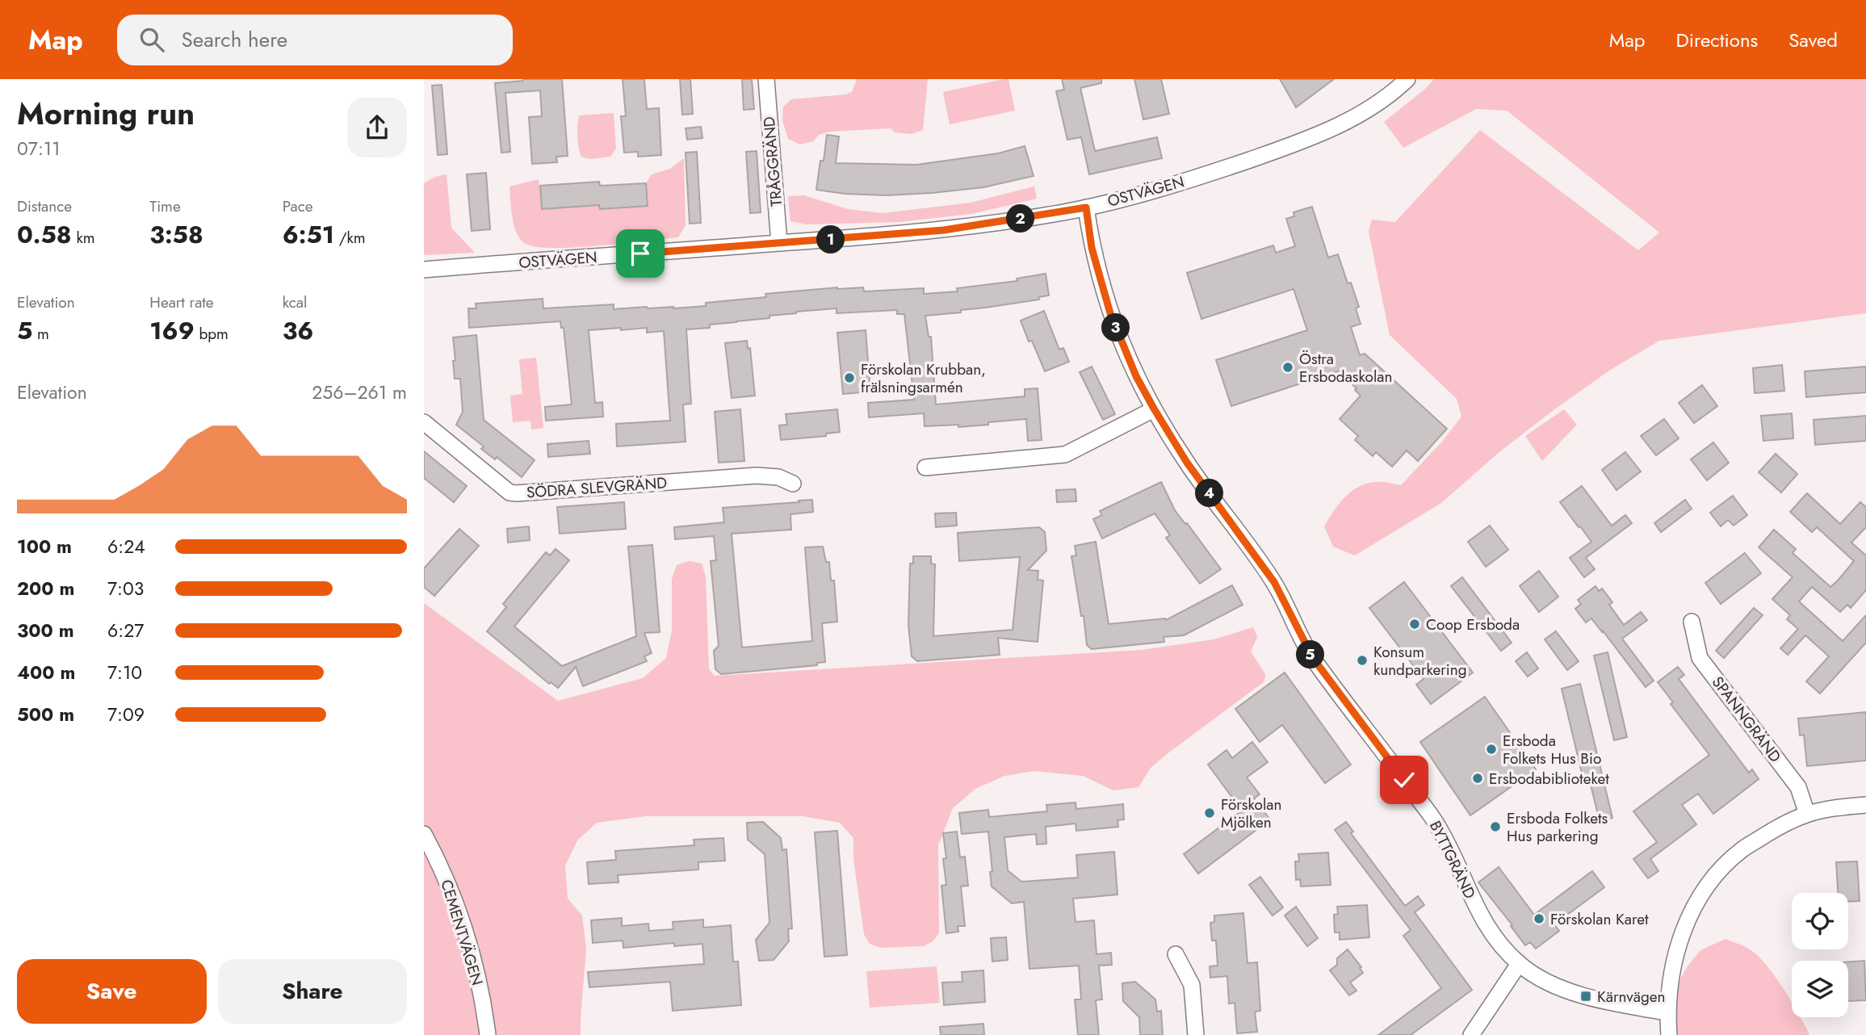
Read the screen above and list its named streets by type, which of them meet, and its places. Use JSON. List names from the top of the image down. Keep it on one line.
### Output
{"streets":{"street":["TRÅGGRÄND","OSTVÄGEN","SÖDRA SLEVGRÄND","SPANNGRÄND","BYTTGRÄND","CEMENTVÄGEN"]},"crossings":[["TRÅGGRÄND","OSTVÄGEN"],["OSTVÄGEN","BYTTGRÄND"]],"places":{"other":["Östra Ersbodaskolan","Förskolan Krubban, frälsningsarmén","Coop Ersboda","Konsum kundparkering","Ersboda Folkets Hus Bio","Ersbodabiblioteket","Förskolan Mjölken","Ersboda Folkets Hus parkering","Förskolan Karet"],"transit":["Kärnvägen"]},"page":{"header":"Map","search":"Search here","nav":["Map","Directions","Saved"],"heading":["Morning run","07:11"],"stats":[["Distance","0.58 km"],["Time","3:58"],["Pace","6:51 /km"],["Elevation","5 m"],["Heart rate","169 bpm"],["kcal","36"]],"pins":["2","1","3","4","5"],"chart":["Elevation","256–261 m"],"list":[{"name":"100 m","note":"6:24"},{"name":"200 m","note":"7:03"},{"name":"300 m","note":"6:27"},{"name":"400 m","note":"7:10"},{"name":"500 m","note":"7:09"}],"buttons":["Save","Share"]}}
